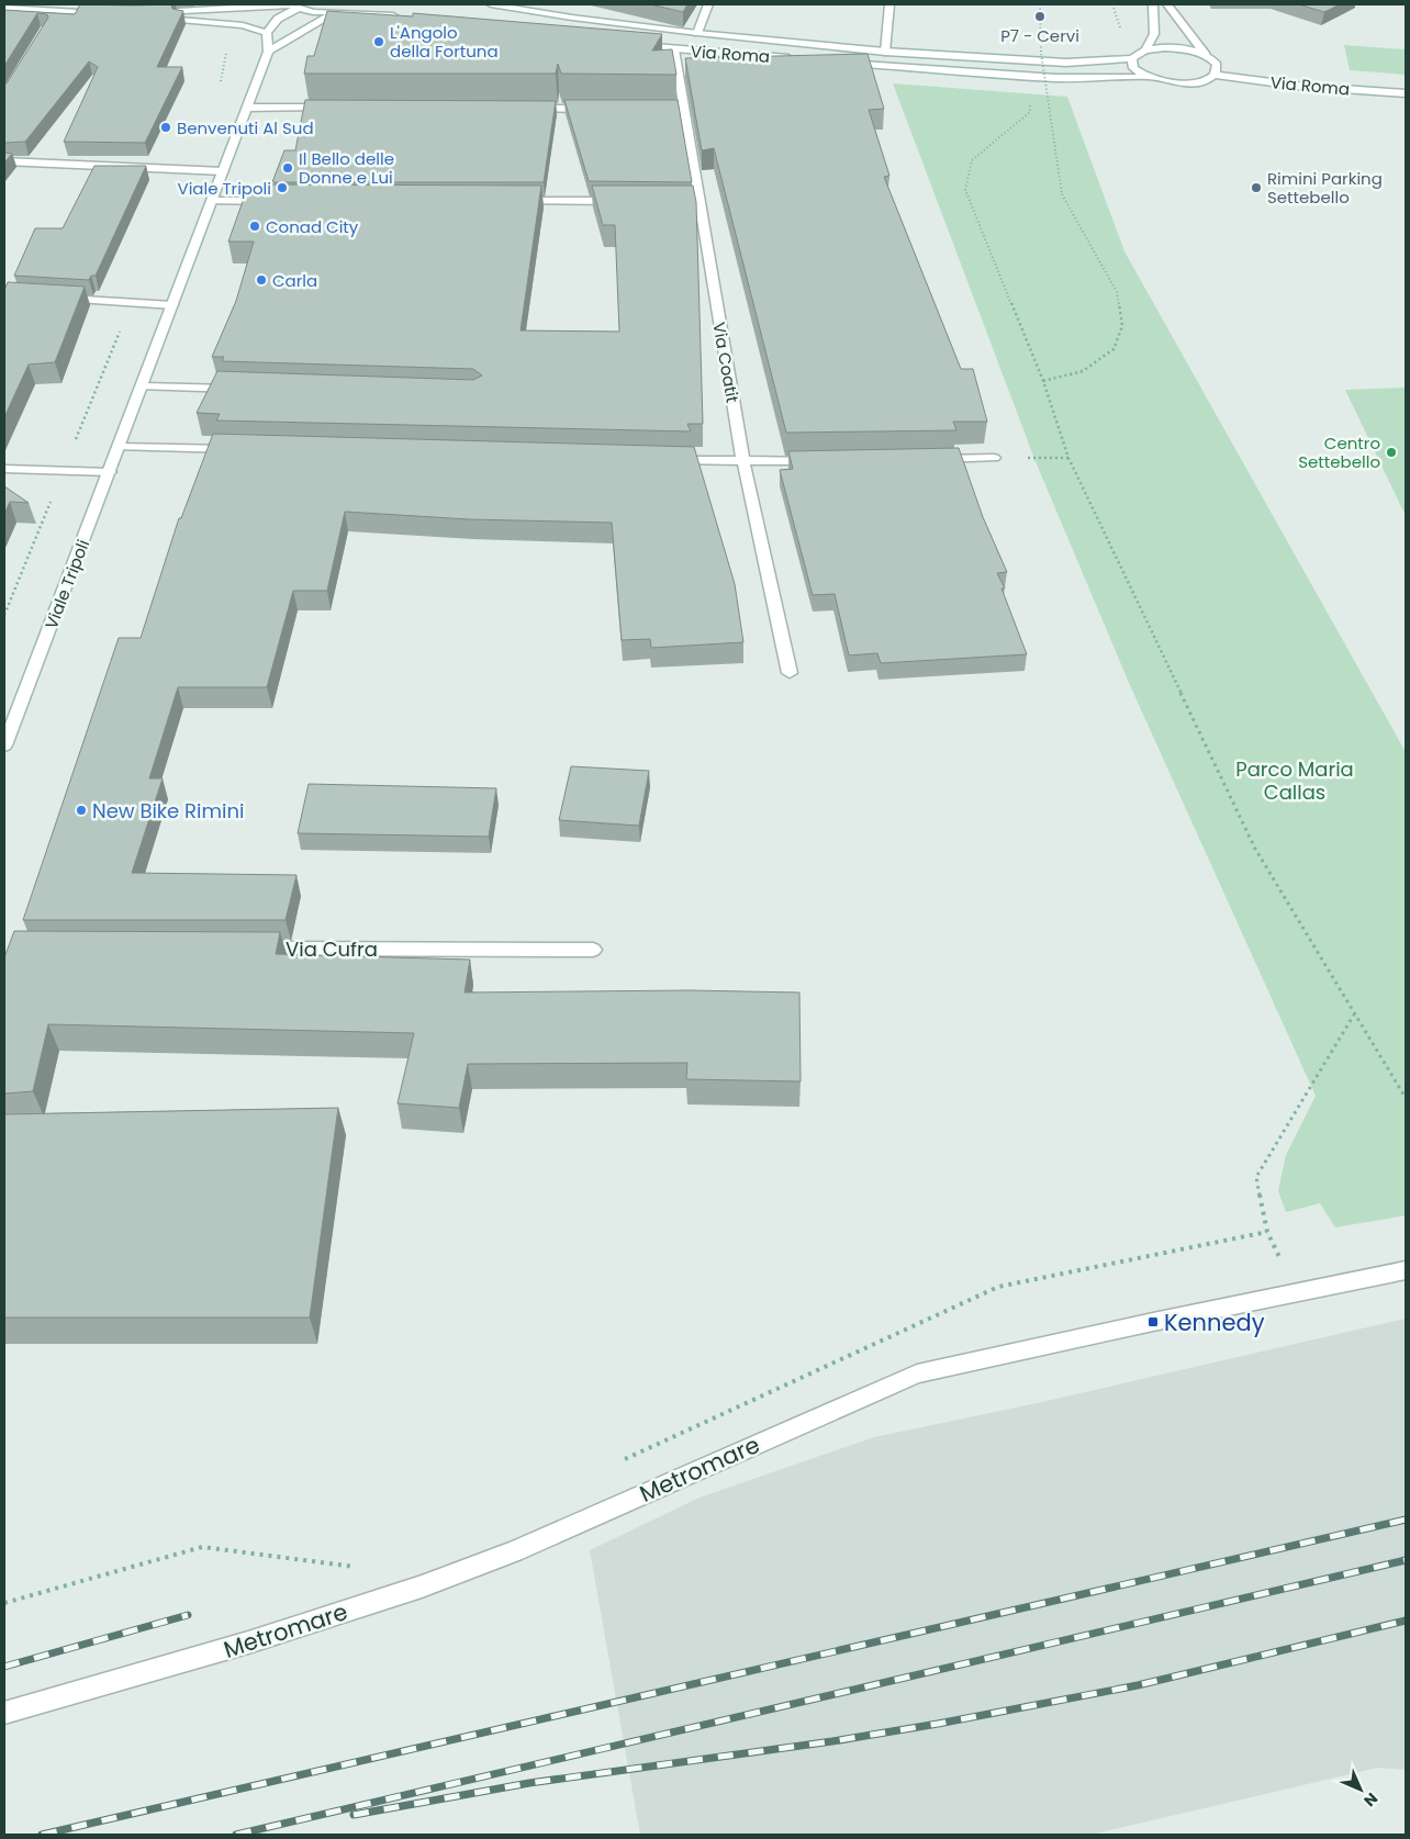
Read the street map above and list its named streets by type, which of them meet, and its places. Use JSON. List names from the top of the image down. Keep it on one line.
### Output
{"streets":{"street":["Via Roma","Via Coatit","Viale Tripoli","Via Cufra","Metromare"]},"crossings":[["Via Roma","Via Coatit"]],"parks":["Parco Maria Callas"],"places":{"other":["P7 - Cervi","L'Angolo della Fortuna","Benvenuti Al Sud","Il Bello delle Donne e Lui","Viale Tripoli","Rimini Parking Settebello","Conad City","Carla","Centro Settebello","New Bike Rimini"],"transit":["Kennedy"]},"north":"bottom right"}
